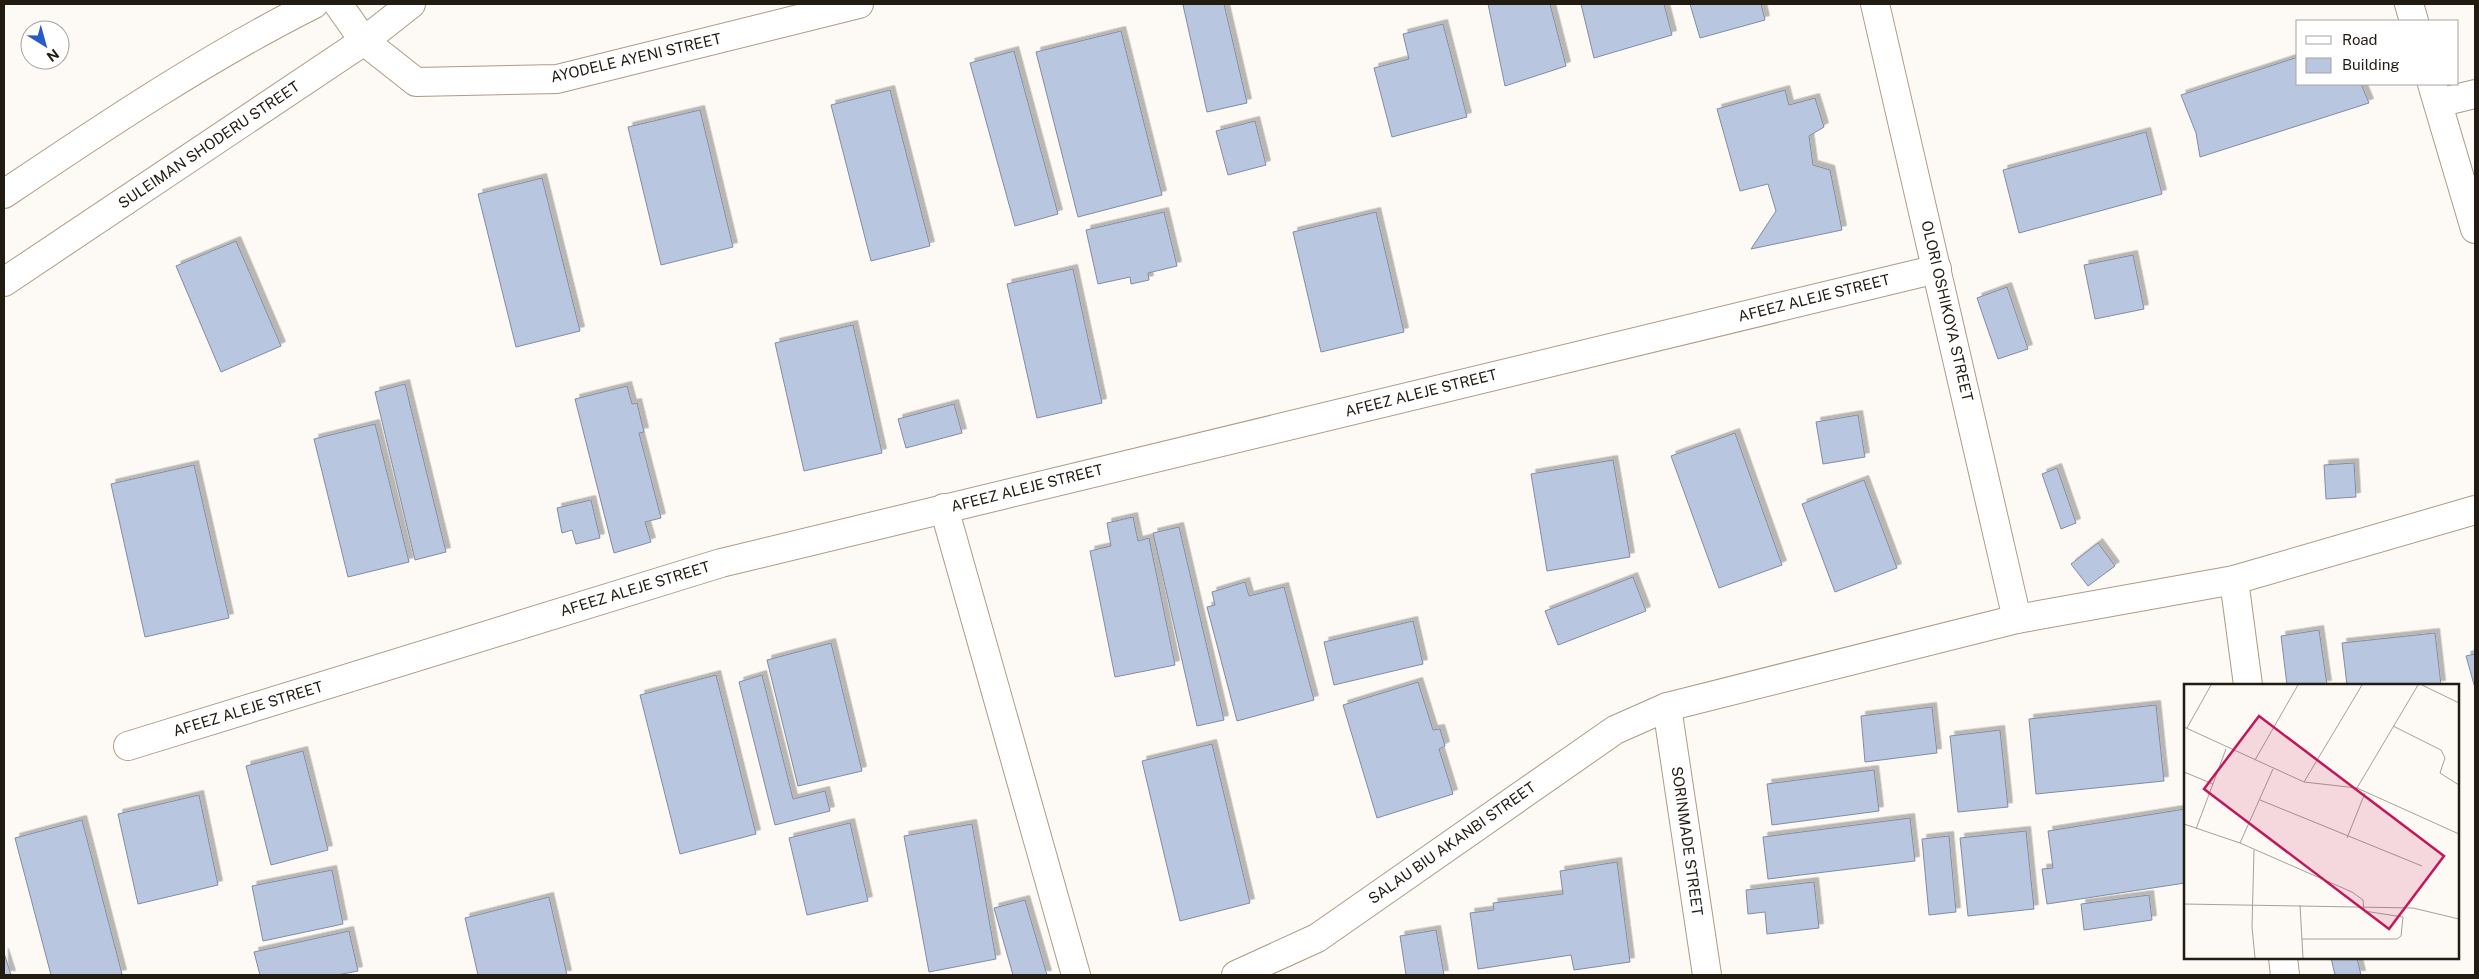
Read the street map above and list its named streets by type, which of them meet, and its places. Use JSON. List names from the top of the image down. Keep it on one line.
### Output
{"streets":{"street":["AYODELE AYENI STREET","SULEIMAN SHODERU STREET","AFEEZ ALEJE STREET","OLORI OSHIKOYA STREET","SORINMADE STREET","SALAU BIU AKANBI STREET"]},"crossings":[["AYODELE AYENI STREET","SULEIMAN SHODERU STREET"],["AFEEZ ALEJE STREET","OLORI OSHIKOYA STREET"],["OLORI OSHIKOYA STREET","SALAU BIU AKANBI STREET"],["SORINMADE STREET","SALAU BIU AKANBI STREET"]],"legend":["Road","Building"],"north":"bottom right"}
